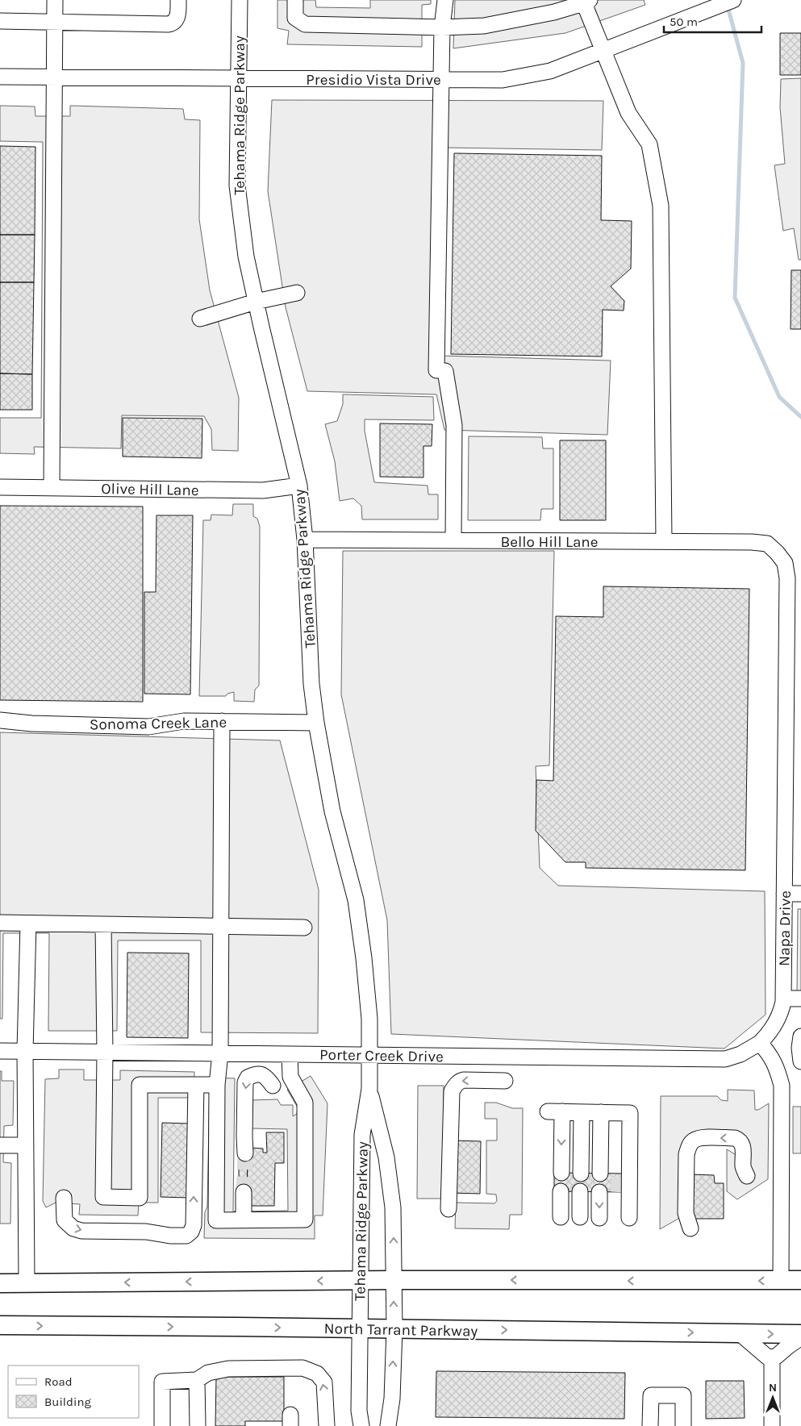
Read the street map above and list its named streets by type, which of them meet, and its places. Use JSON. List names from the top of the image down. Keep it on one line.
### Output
{"streets":{"main road":["North Tarrant Parkway"],"street":["Presidio Vista Drive","Tehama Ridge Parkway","Olive Hill Lane","Bello Hill Lane","Sonoma Creek Lane","Napa Drive","Porter Creek Drive"]},"crossings":[["Presidio Vista Drive","Tehama Ridge Parkway"],["Tehama Ridge Parkway","Olive Hill Lane"],["Tehama Ridge Parkway","Bello Hill Lane"],["Tehama Ridge Parkway","Sonoma Creek Lane"],["Tehama Ridge Parkway","Porter Creek Drive"],["Tehama Ridge Parkway","North Tarrant Parkway"],["Bello Hill Lane","Napa Drive"],["Napa Drive","Porter Creek Drive"]],"legend":["Road","Building"],"scale_bar":"50 m","north":"top"}
